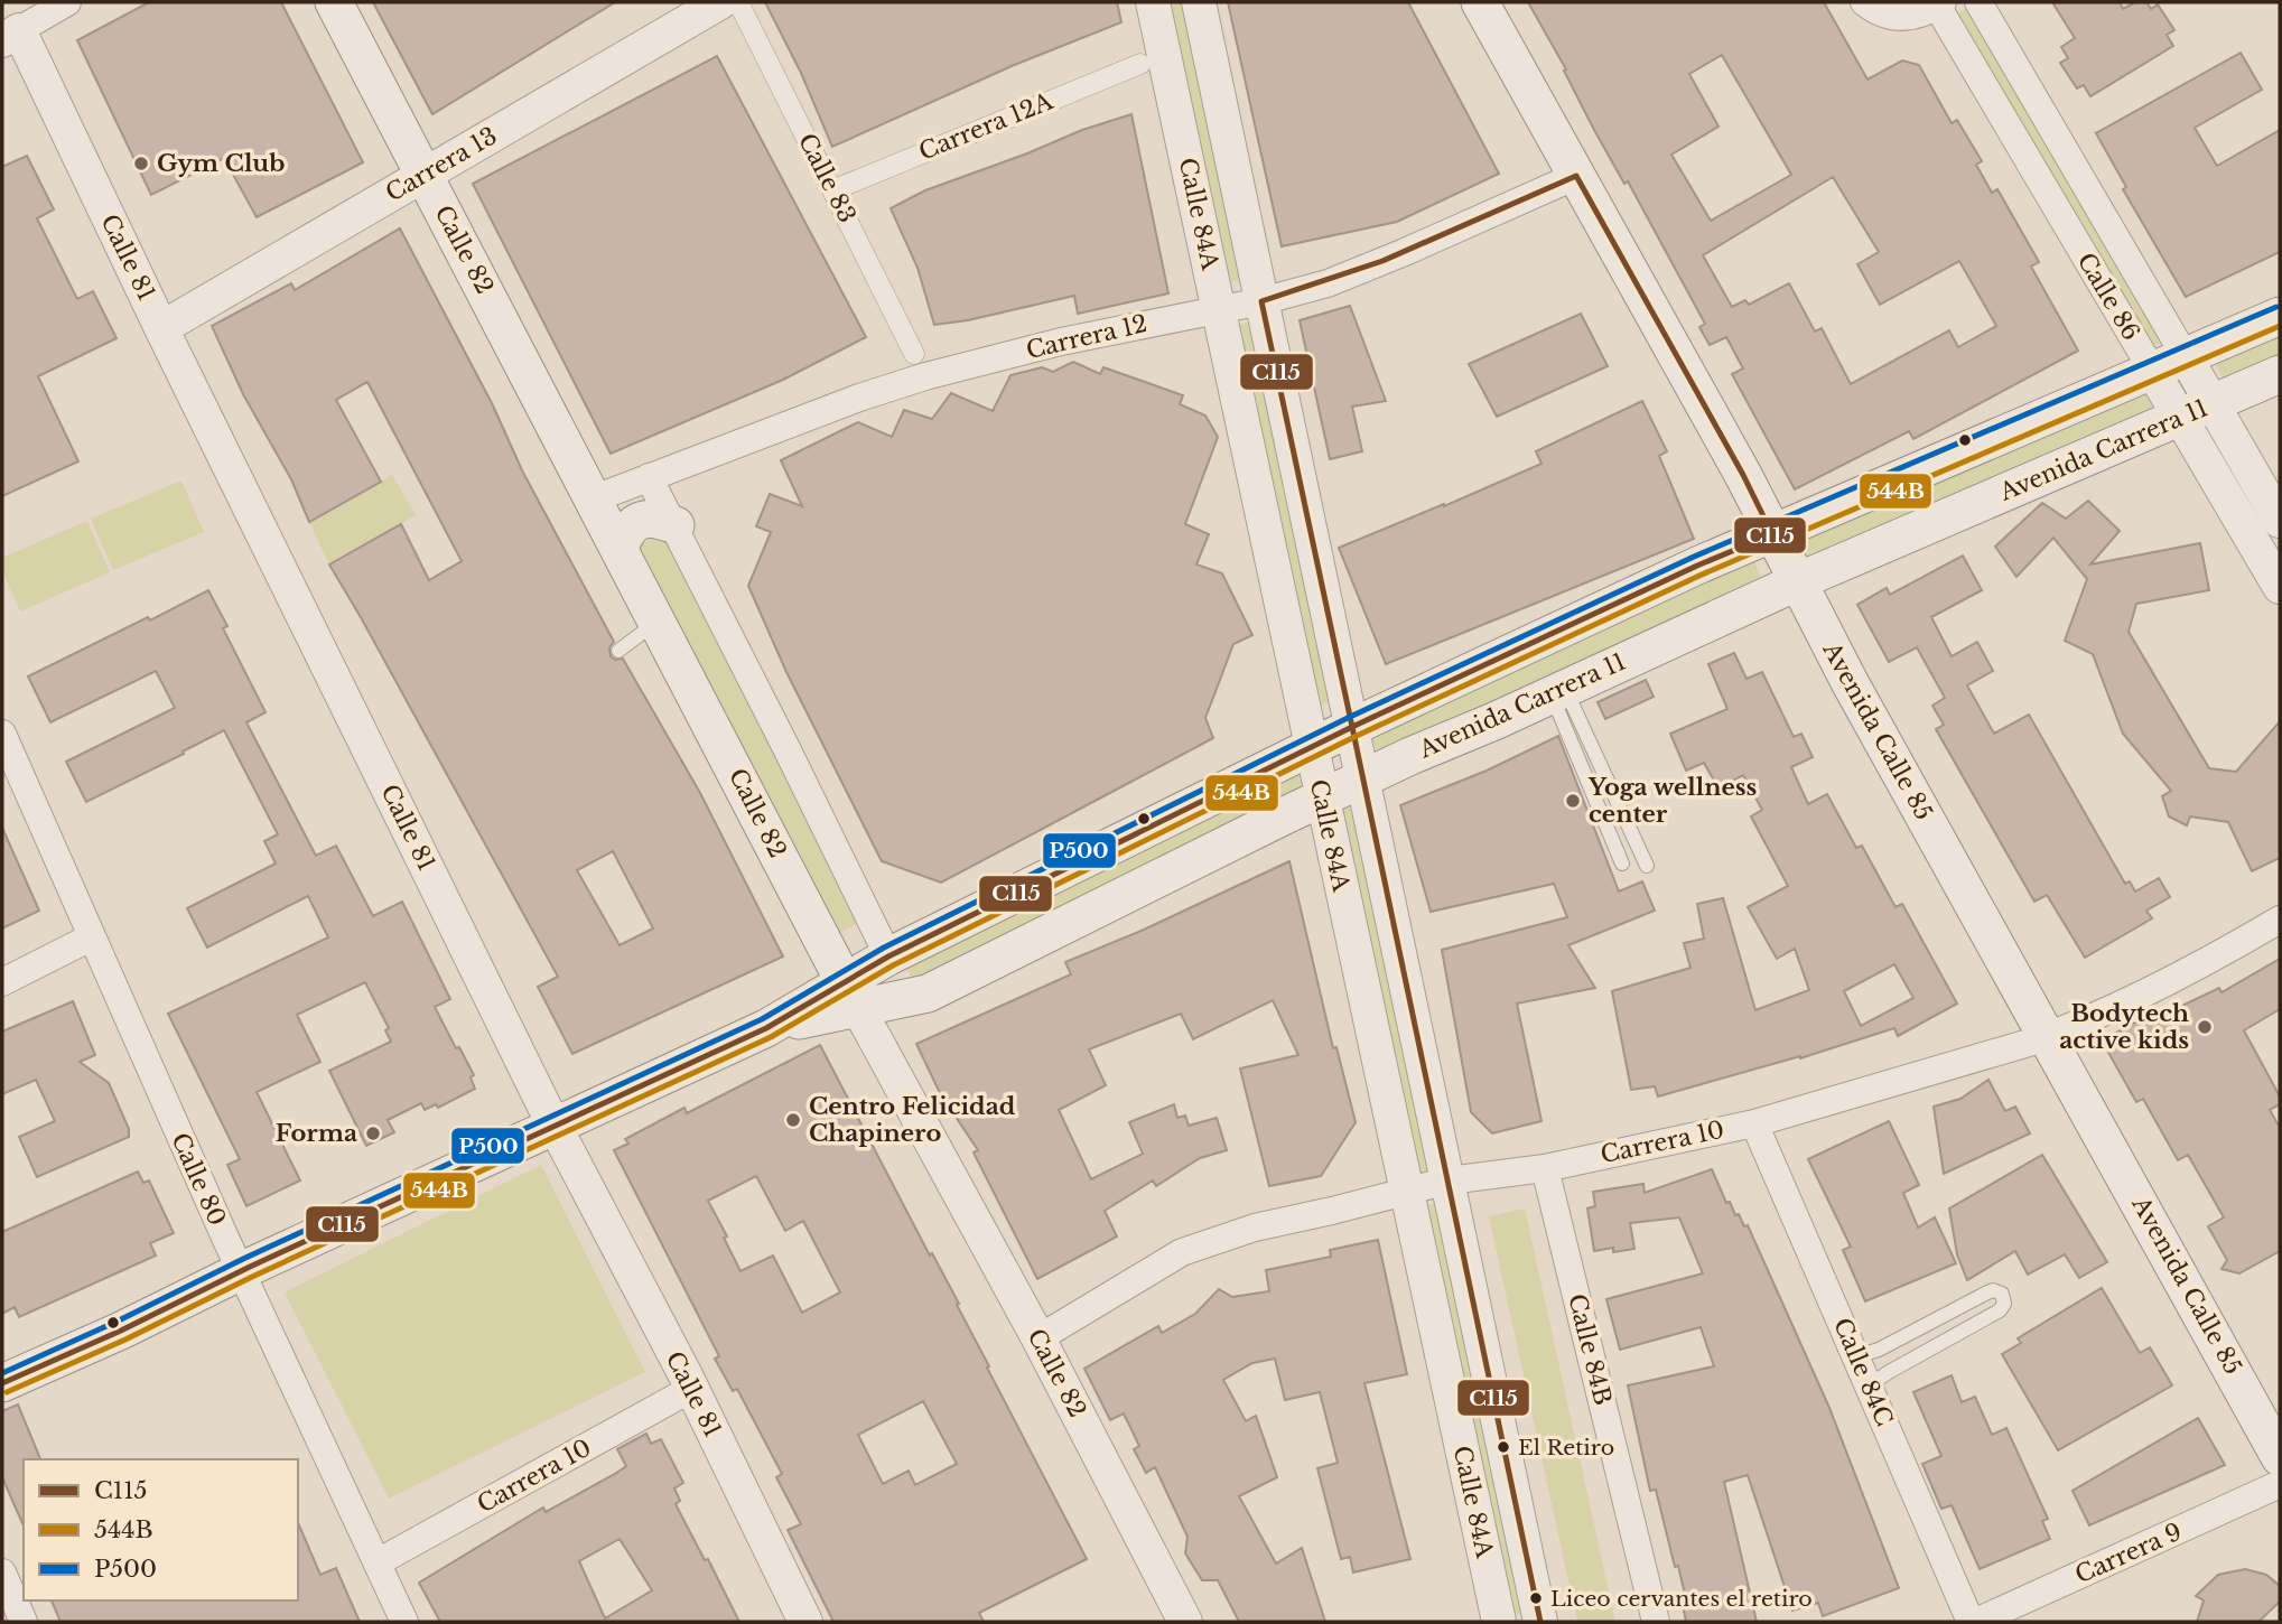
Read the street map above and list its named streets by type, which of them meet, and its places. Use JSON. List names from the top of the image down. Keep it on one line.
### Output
{"streets":{"main road":["Calle 82","Avenida Carrera 11","Avenida Calle 85"],"street":["Carrera 12A","Carrera 13","Calle 83","Calle 84A","Calle 81","Calle 86","Carrera 12","Carrera 10","Calle 80","Calle 84B","Calle 84C","Carrera 9"]},"crossings":[["Carrera 12A","Calle 83"],["Carrera 13","Calle 82"],["Carrera 13","Calle 81"],["Calle 84A","Carrera 12"],["Calle 84A","Avenida Carrera 11"],["Calle 84A","Carrera 10"],["Calle 82","Carrera 12"],["Calle 82","Avenida Carrera 11"],["Calle 82","Carrera 10"],["Calle 81","Avenida Carrera 11"],["Calle 81","Carrera 10"],["Calle 86","Avenida Carrera 11"],["Carrera 12","Avenida Calle 85"],["Avenida Carrera 11","Avenida Calle 85"],["Avenida Carrera 11","Calle 80"],["Avenida Calle 85","Carrera 10"],["Carrera 10","Calle 80"],["Carrera 10","Calle 84B"],["Carrera 10","Calle 84C"],["Calle 84C","Carrera 9"]],"places":["Gym Club","Yoga wellness center","Bodytech active kids","Centro Felicidad Chapinero","Forma","El Retiro","Liceo cervantes el retiro"],"lines":["transit line C115","transit line P500","transit line 544B"],"legend":["C115","544B","P500"]}
